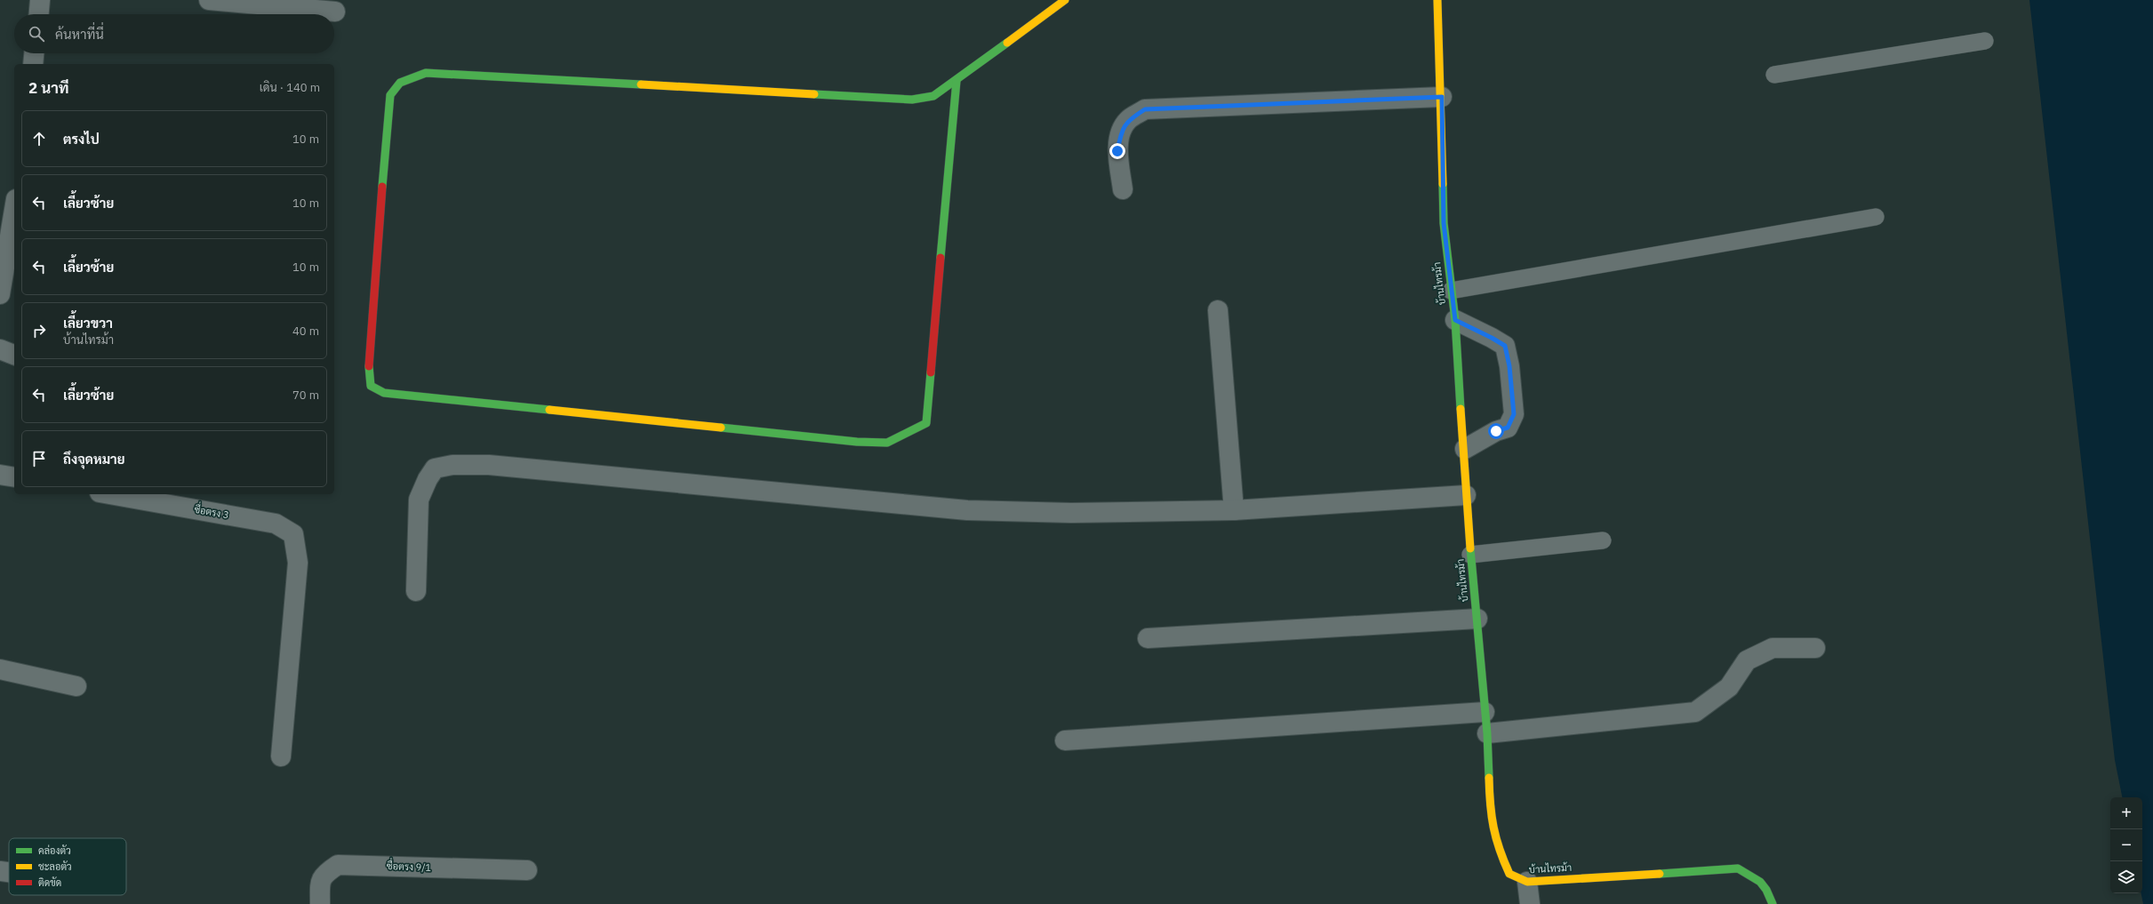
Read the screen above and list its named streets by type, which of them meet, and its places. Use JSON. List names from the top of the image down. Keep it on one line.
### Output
{"streets":{"street":["บ้านไทรม้า","ซื่อตรง 3","ซื่อตรง 9/1"]},"legend":["คล่องตัว","ชะลอตัว","ติดขัด"],"page":{"search":"ค้นหาที่นี่","heading":["2 นาที","เดิน · 140 m"],"list":[["ตรงไป","10 m"],["เลี้ยวซ้าย","10 m"],["เลี้ยวซ้าย","10 m"],["เลี้ยวขวา","บ้านไทรม้า","40 m"],["เลี้ยวซ้าย","70 m"],"ถึงจุดหมาย"],"map_buttons":["+","−"]}}
